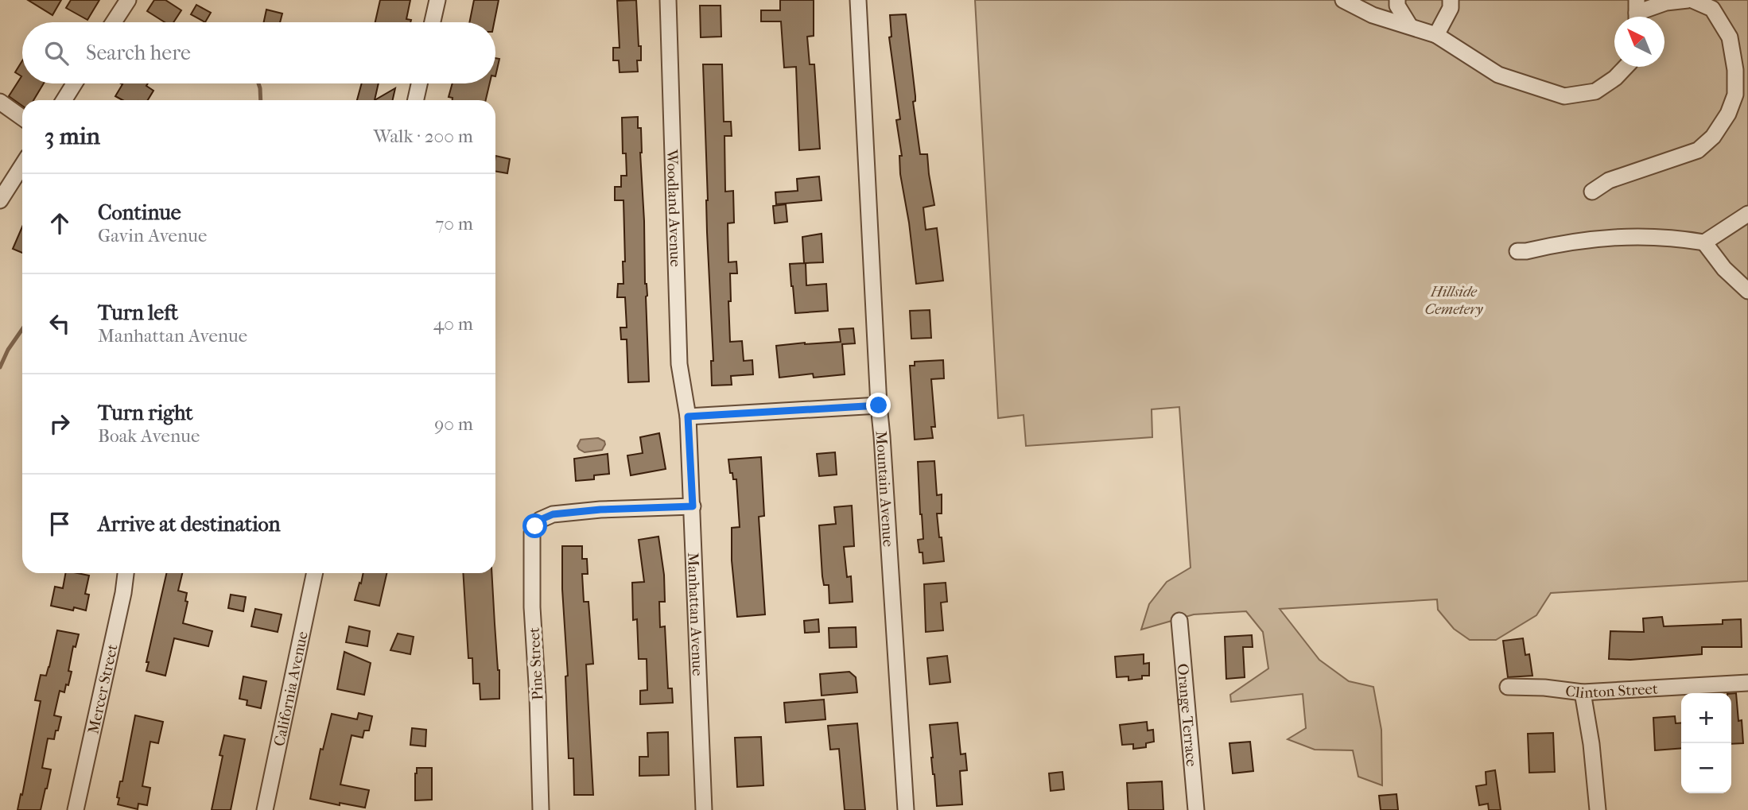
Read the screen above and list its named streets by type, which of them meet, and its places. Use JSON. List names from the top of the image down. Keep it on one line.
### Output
{"streets":{"street":["Woodland Avenue","Mountain Avenue","Manhattan Avenue","Pine Street","California Avenue","Clinton Street","Mercer Street","Orange Terrace"]},"crossings":[["Woodland Avenue","Manhattan Avenue"],["Manhattan Avenue","Pine Street"]],"parks":["Hillside Cemetery"],"north":"top left","page":{"search":"Search here","heading":["3 min","Walk · 200 m"],"list":[["Continue","Gavin Avenue","70 m"],["Turn left","Manhattan Avenue","40 m"],["Turn right","Boak Avenue","90 m"],"Arrive at destination"],"map_buttons":["+","−"]}}
